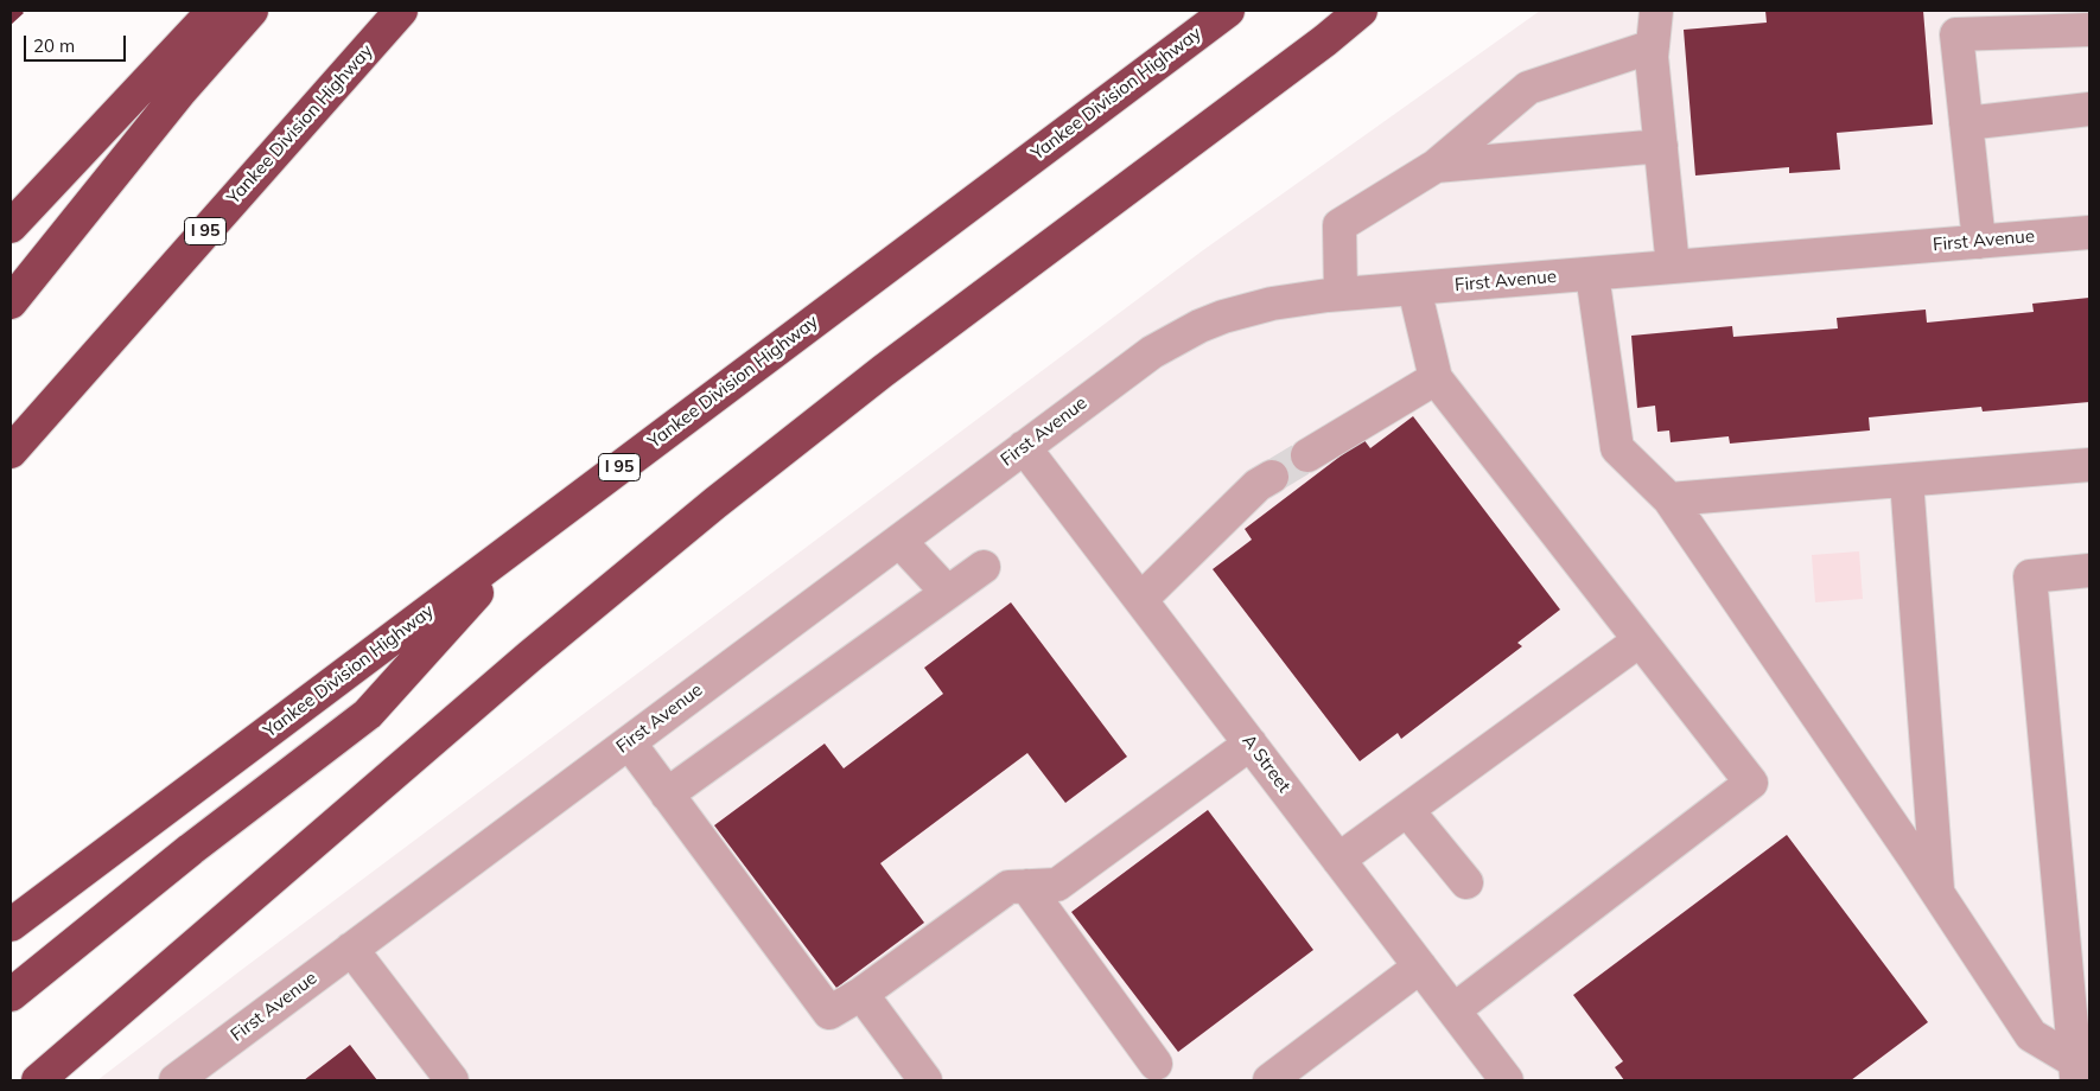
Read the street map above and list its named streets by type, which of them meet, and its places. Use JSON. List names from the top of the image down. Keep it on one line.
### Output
{"streets":{"highway":["Yankee Division Highway","I 95"],"street":["First Avenue","A Street"]},"crossings":[["First Avenue","A Street"]],"scale_bar":"20 m"}
